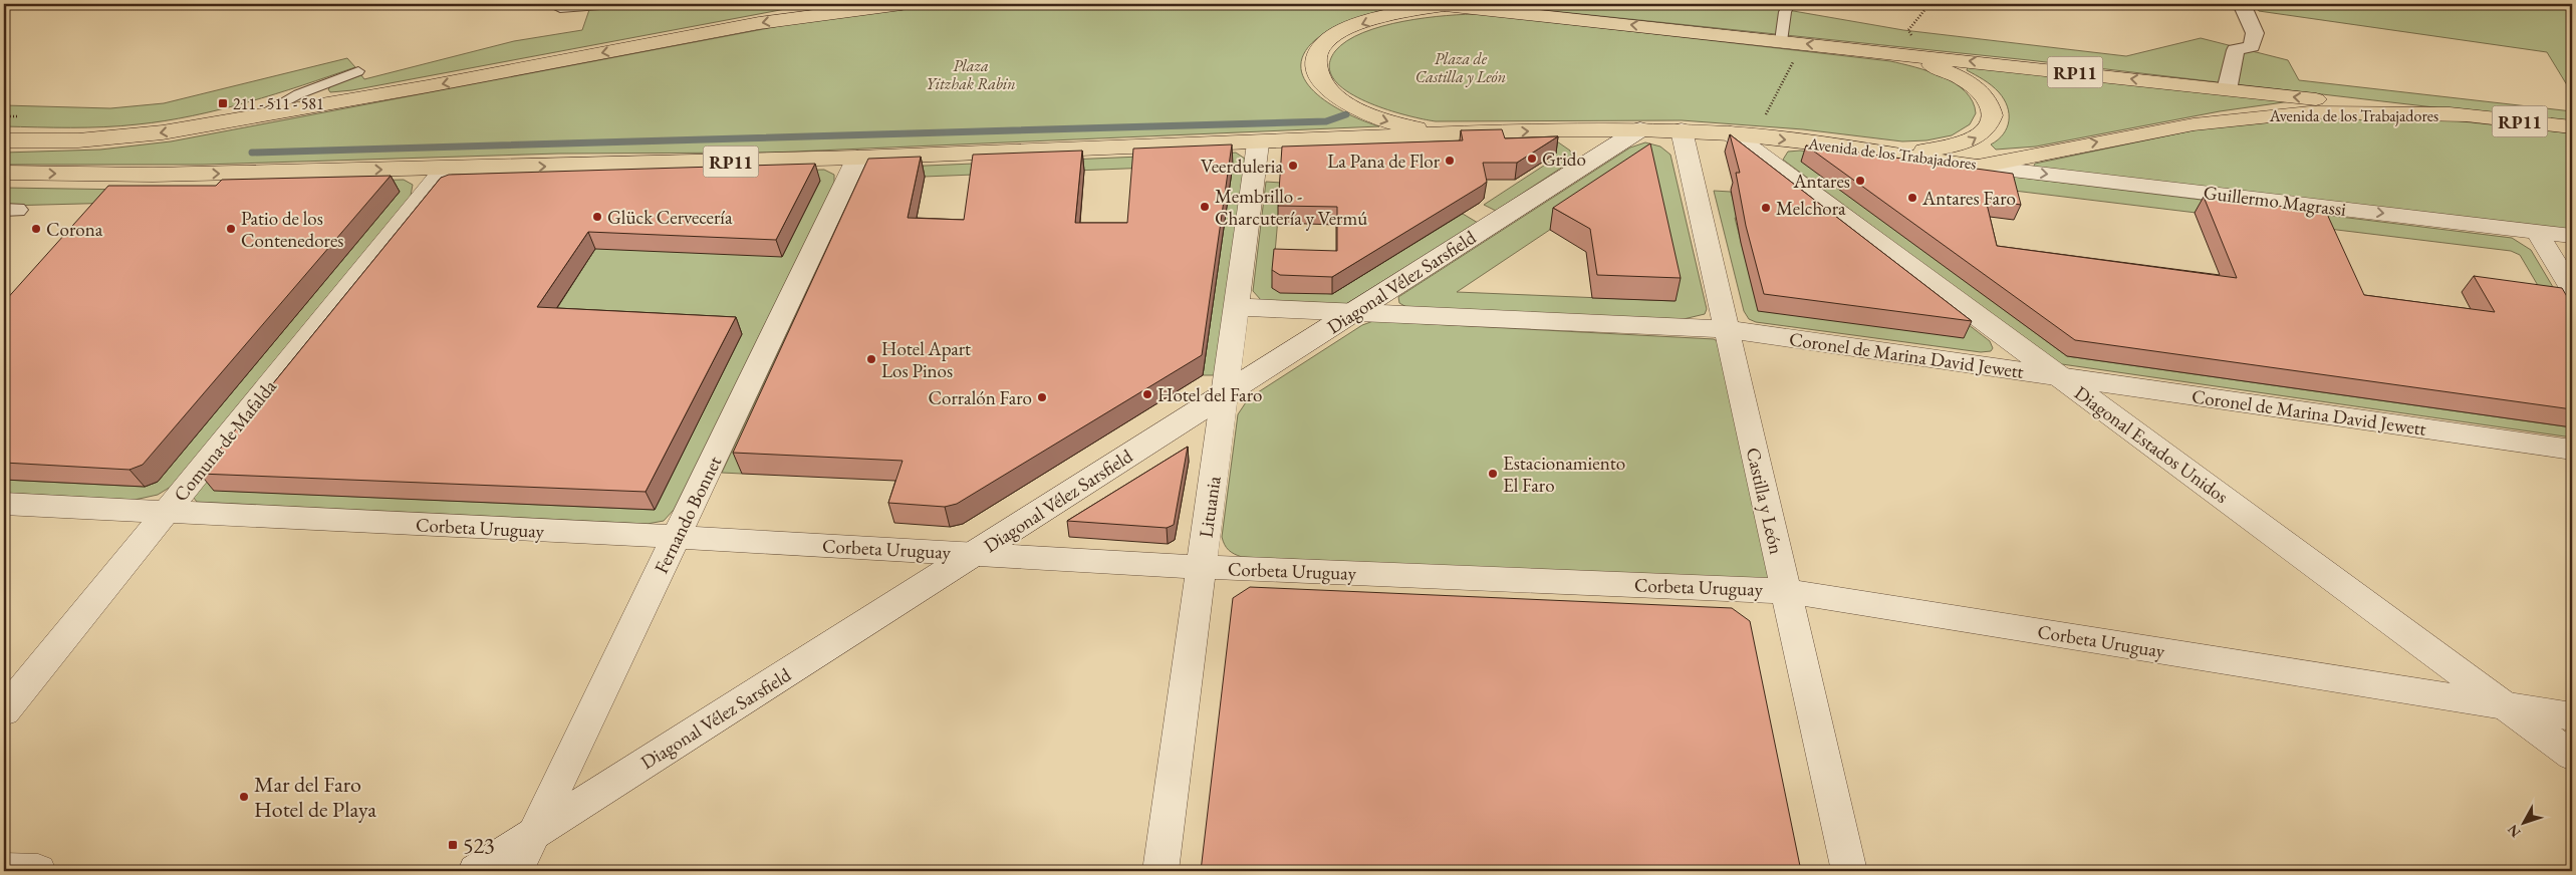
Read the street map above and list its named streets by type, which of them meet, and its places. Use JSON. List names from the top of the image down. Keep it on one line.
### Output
{"streets":{"main road":["RP11","Avenida de los Trabajadores"],"street":["Guillermo Magrassi","Diagonal Vélez Sarsfield","Coronel de Marina David Jewett","Comuna de Mafalda","Diagonal Estados Unidos","Castilla y León","Lituania","Fernando Bonnet","Corbeta Uruguay"]},"crossings":[["RP11","Avenida de los Trabajadores"],["RP11","Comuna de Mafalda"],["RP11","Lituania"],["RP11","Fernando Bonnet"],["Avenida de los Trabajadores","Guillermo Magrassi"],["Avenida de los Trabajadores","Diagonal Vélez Sarsfield"],["Avenida de los Trabajadores","Diagonal Estados Unidos"],["Avenida de los Trabajadores","Castilla y León"],["Diagonal Vélez Sarsfield","Coronel de Marina David Jewett"],["Diagonal Vélez Sarsfield","Lituania"],["Diagonal Vélez Sarsfield","Fernando Bonnet"],["Diagonal Vélez Sarsfield","Corbeta Uruguay"],["Coronel de Marina David Jewett","Diagonal Estados Unidos"],["Coronel de Marina David Jewett","Castilla y León"],["Coronel de Marina David Jewett","Lituania"],["Comuna de Mafalda","Corbeta Uruguay"],["Diagonal Estados Unidos","Corbeta Uruguay"],["Castilla y León","Corbeta Uruguay"],["Lituania","Corbeta Uruguay"],["Fernando Bonnet","Corbeta Uruguay"]],"one_way":["Guillermo Magrassi"],"parks":["Plaza de Castilla y León","Plaza Yitzhak Rabin"],"places":{"transit":["211 - 511 - 581","523"],"other":["Grido","La Pana de Flor","Veerduleria","Antares","Antares Faro","Membrillo - Charcutería y Vermú","Melchora","Glück Cervecería","Corona","Patio de los Contenedores","Hotel Apart Los Pinos","Hotel del Faro","Corralón Faro","Estacionamiento El Faro","Mar del Faro Hotel de Playa"]},"north":"bottom left"}
